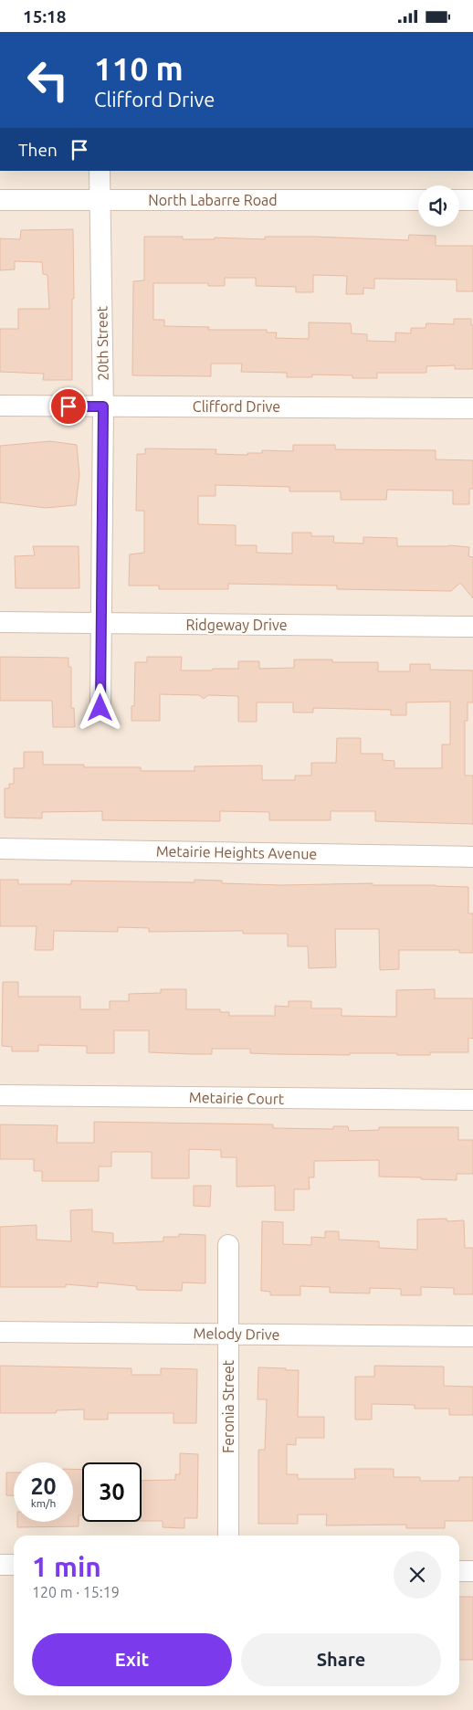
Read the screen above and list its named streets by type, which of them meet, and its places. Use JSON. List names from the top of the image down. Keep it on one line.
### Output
{"streets":{"street":["North Labarre Road","20th Street","Clifford Drive","Ridgeway Drive","Metairie Heights Avenue","Metairie Court","Melody Drive","Feronia Street"]},"crossings":[["North Labarre Road","20th Street"],["20th Street","Clifford Drive"],["20th Street","Ridgeway Drive"],["Melody Drive","Feronia Street"]],"page":{"status":"15:18","turn":["110 m","Clifford Drive"],"then":"Then","speed":"20 km/h","limit":"30","heading":["1 min","120 m · 15:19"],"buttons":["Exit","Share"]}}
